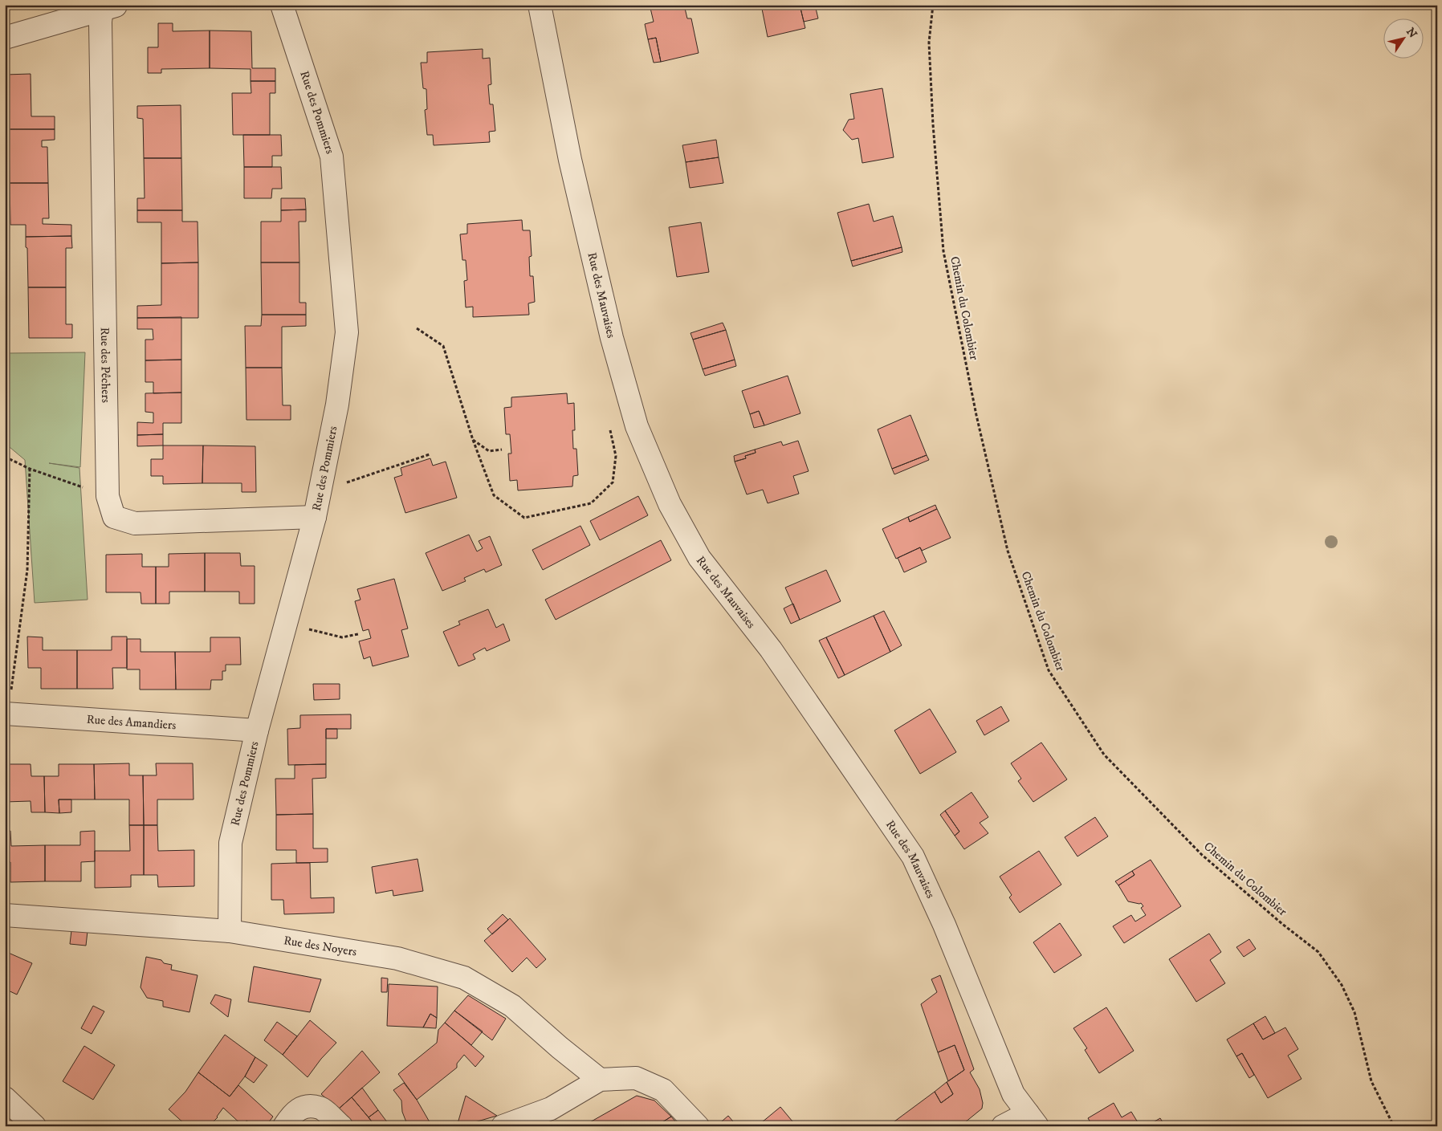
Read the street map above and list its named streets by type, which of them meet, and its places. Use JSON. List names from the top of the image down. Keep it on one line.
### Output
{"streets":{"street":["Rue des Pommiers","Rue des Mauvaises","Rue des Pêchers","Rue des Amandiers","Rue des Noyers"],"path":["Chemin du Colombier"]},"crossings":[["Rue des Pommiers","Rue des Pêchers"],["Rue des Pommiers","Rue des Amandiers"],["Rue des Pommiers","Rue des Noyers"]],"north":"top right"}
